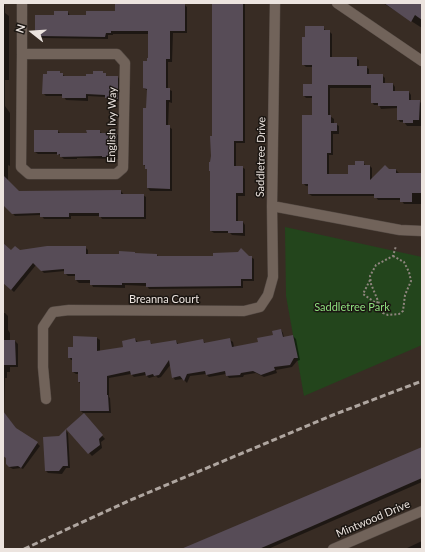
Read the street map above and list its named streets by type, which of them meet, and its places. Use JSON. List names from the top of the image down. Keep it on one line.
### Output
{"streets":{"street":["English Ivy Way","Saddletree Drive","Breanna Court","Mintwood Drive"]},"crossings":[["Saddletree Drive","Breanna Court"]],"parks":["Saddletree Park"],"north":"left"}
